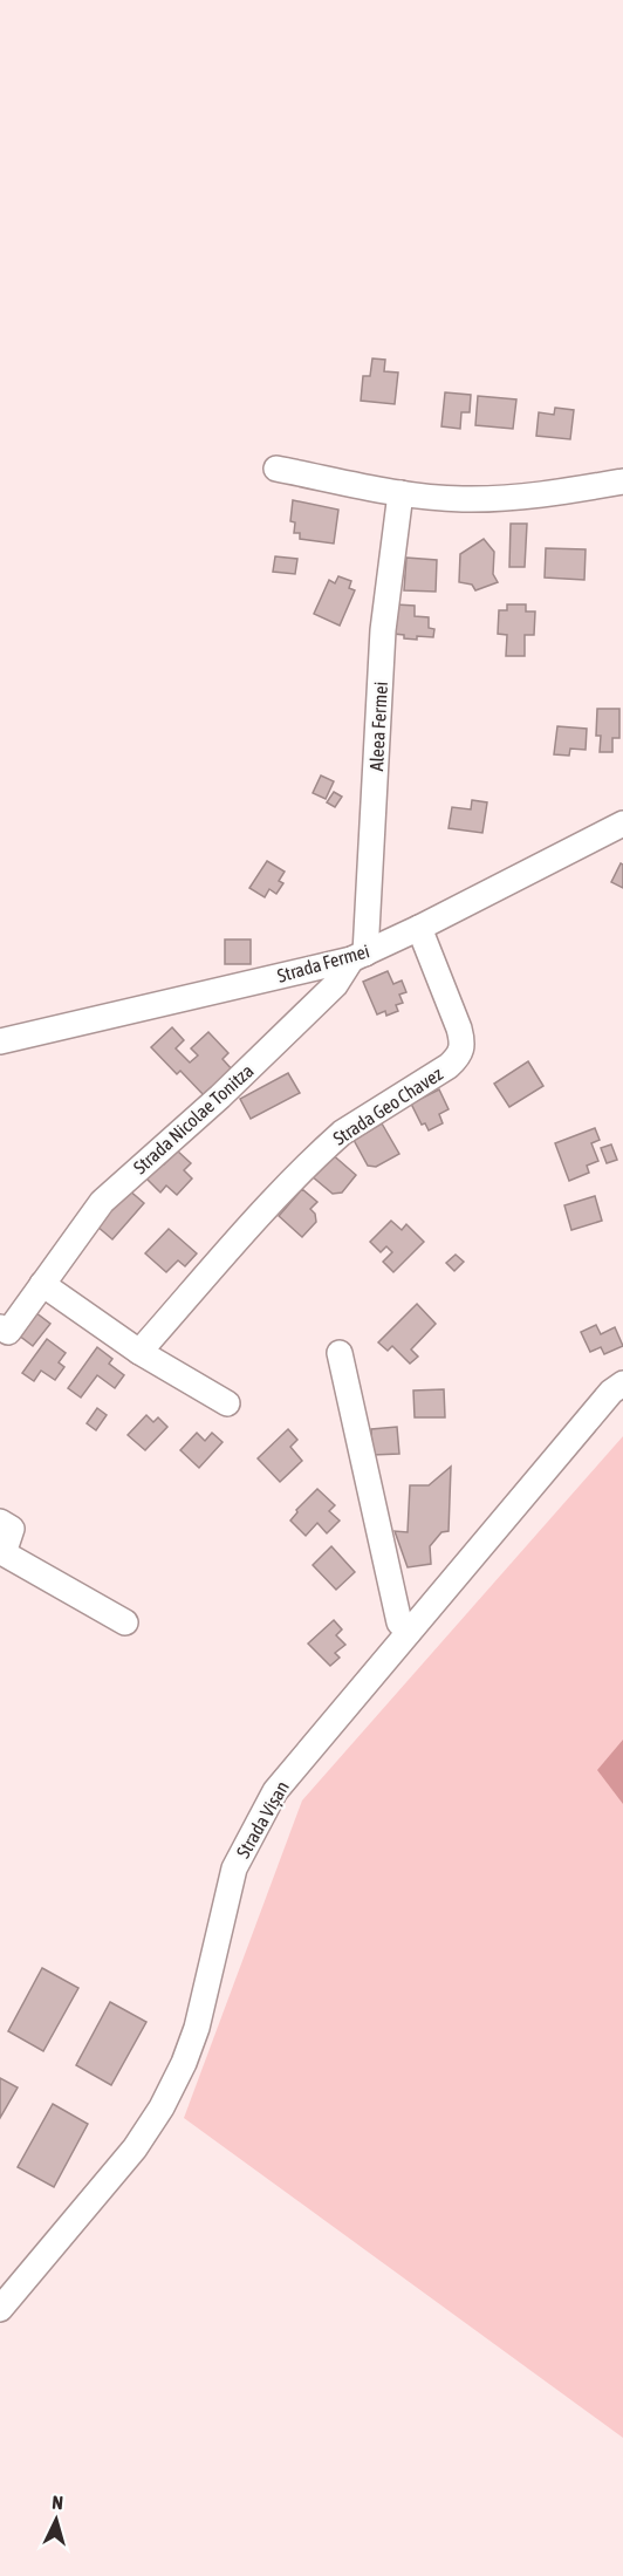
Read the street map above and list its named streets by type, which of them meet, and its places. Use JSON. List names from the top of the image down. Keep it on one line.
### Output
{"streets":{"street":["Aleea Fermei","Strada Fermei","Strada Geo Chavez","Strada Nicolae Tonitza","Strada Vișan"]},"crossings":[["Aleea Fermei","Strada Fermei"],["Aleea Fermei","Strada Nicolae Tonitza"],["Strada Fermei","Strada Geo Chavez"],["Strada Fermei","Strada Nicolae Tonitza"]],"north":"top"}
